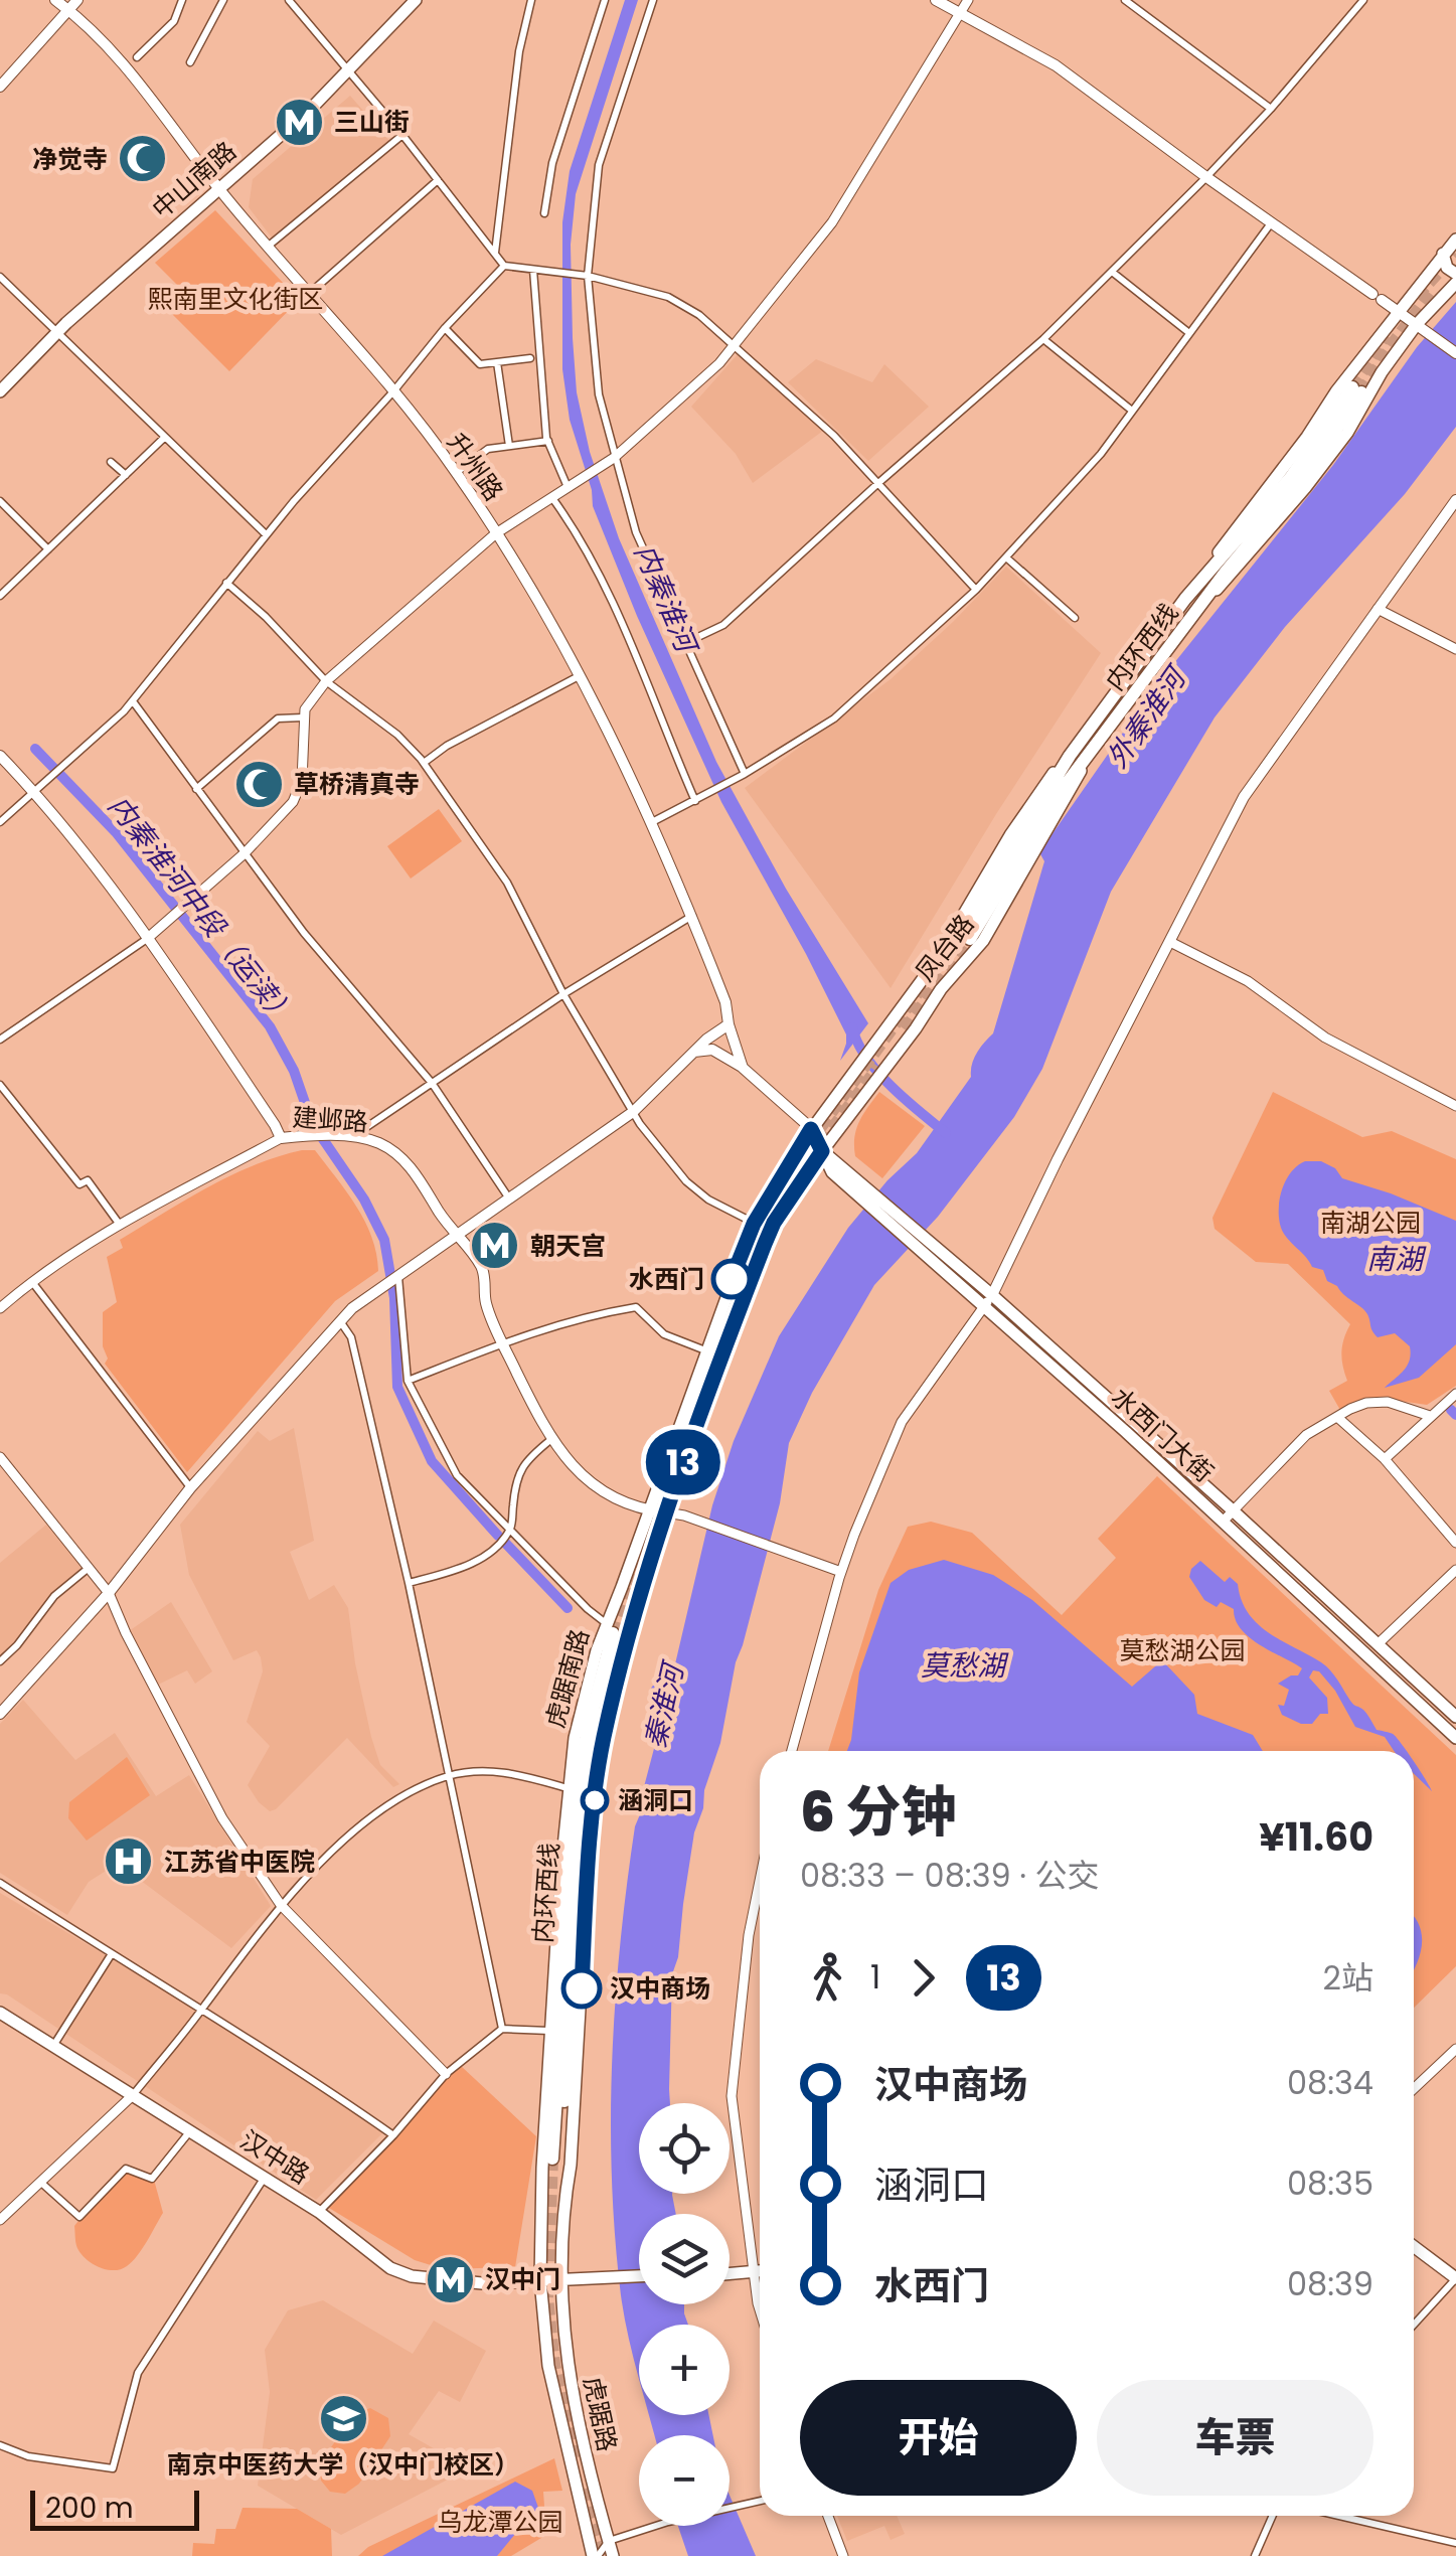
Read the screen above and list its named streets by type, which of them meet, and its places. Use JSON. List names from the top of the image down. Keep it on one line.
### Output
{"streets":{"highway":["内环西线"],"main road":["中山南路","升州路","凤台路","建邺路","水西门大街","虎踞南路","汉中路","虎踞路"]},"crossings":[["中山南路","升州路"],["内环西线","凤台路"],["内环西线","虎踞南路"],["凤台路","虎踞南路"],["建邺路","虎踞南路"],["虎踞南路","汉中路"],["虎踞南路","虎踞路"],["汉中路","虎踞路"]],"water":["内秦淮河","外秦淮河","内秦淮河中段（运渎）","南湖","莫愁湖","秦淮河"],"parks":["熙南里文化街区","南湖公园","莫愁湖公园","乌龙潭公园"],"places":{"metro station":["三山街","朝天宫","汉中门"],"mosque":["净觉寺","草桥清真寺"],"other":["水西门","涵洞口","汉中商场"],"hospital":["江苏省中医院"],"school or university":["南京中医药大学（汉中门校区）"]},"lines":["bus line 13"],"scale_bar":"200 m","page":{"on_map":"13","heading":["6 分钟","08:33 – 08:39 · 公交","¥11.60"],"legs":["1","13","2站"],"list":[{"name":"汉中商场","value":"08:34"},{"name":"涵洞口","value":"08:35"},{"name":"水西门","value":"08:39"}],"map_buttons":["+","−"],"buttons":["开始","车票"],"scale":"200 m"}}
